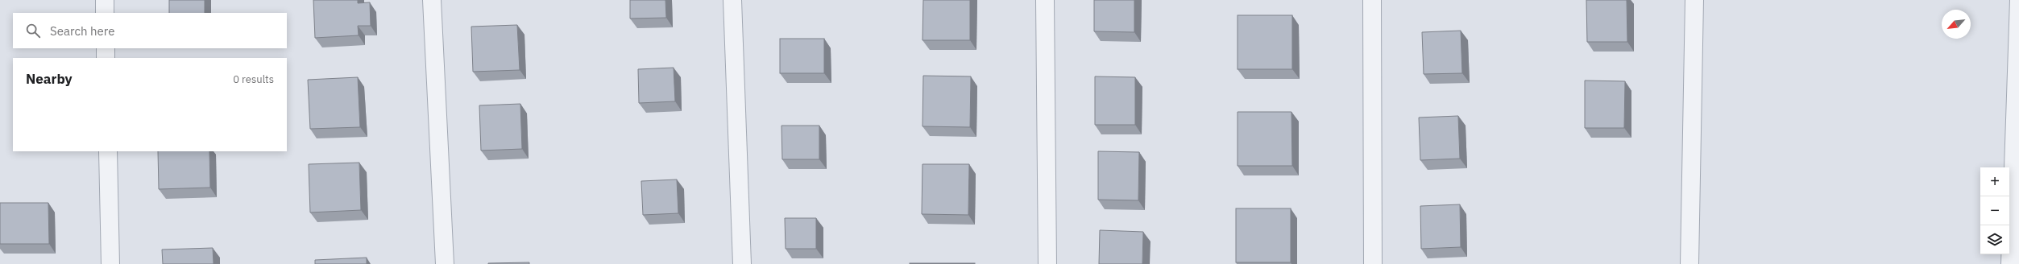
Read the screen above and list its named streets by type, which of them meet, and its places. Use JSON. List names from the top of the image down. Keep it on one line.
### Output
{"north":"bottom left","page":{"search":"Search here","heading":["Nearby","0 results"],"map_buttons":["+","−"]}}
